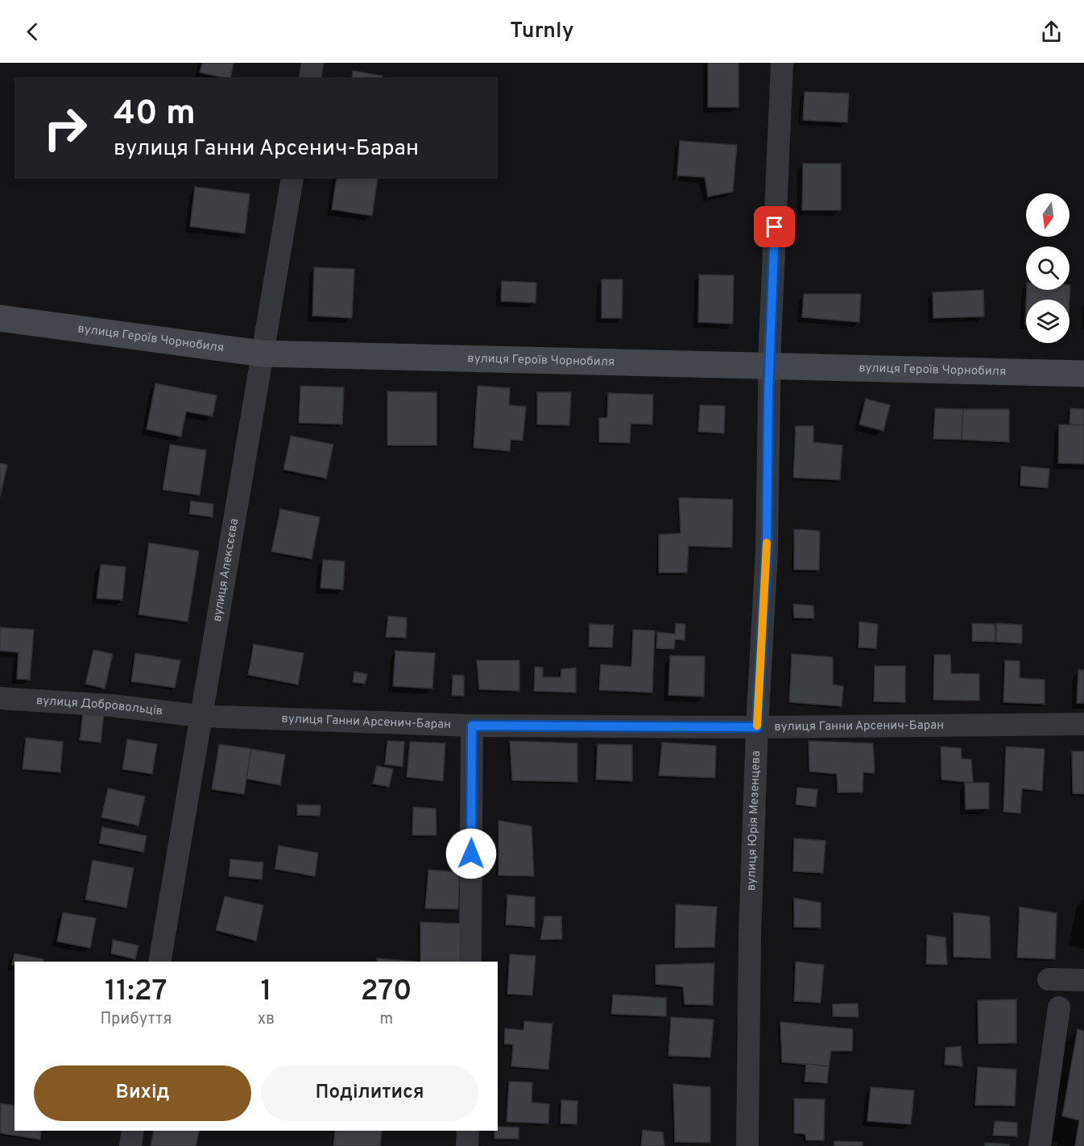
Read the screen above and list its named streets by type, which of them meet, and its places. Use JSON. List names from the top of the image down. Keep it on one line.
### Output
{"streets":{"main road":["вулиця Героїв Чорнобиля"],"street":["вулиця Алексєєва","вулиця Добровольців","вулиця Ганни Арсенич-Баран","вулиця Юрія Мезенцева"]},"crossings":[["вулиця Героїв Чорнобиля","вулиця Алексєєва"],["вулиця Героїв Чорнобиля","вулиця Юрія Мезенцева"],["вулиця Алексєєва","вулиця Добровольців"],["вулиця Алексєєва","вулиця Ганни Арсенич-Баран"],["вулиця Добровольців","вулиця Ганни Арсенич-Баран"],["вулиця Ганни Арсенич-Баран","вулиця Юрія Мезенцева"]],"north":"bottom","page":{"header":"Turnly","turn":["40 m","вулиця Ганни Арсенич-Баран"],"eta":["11:27","Прибуття","1","хв","270","m"],"buttons":["Вихід","Поділитися"]}}
